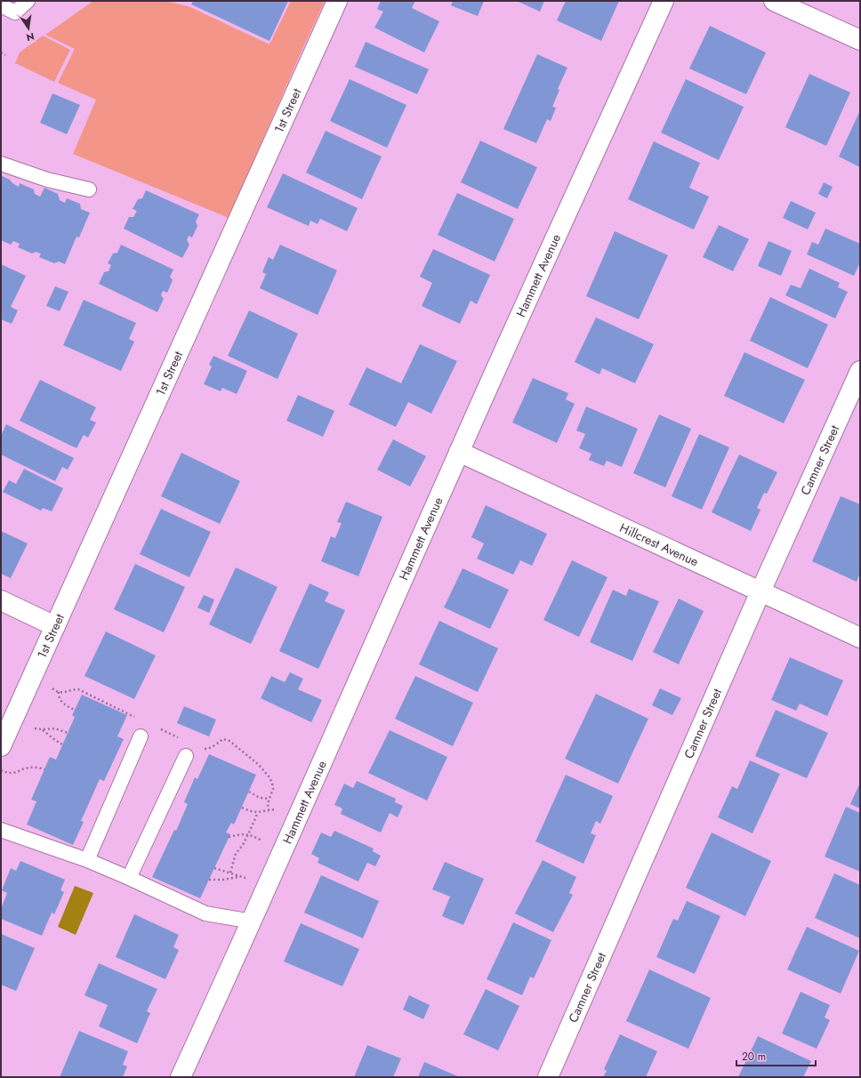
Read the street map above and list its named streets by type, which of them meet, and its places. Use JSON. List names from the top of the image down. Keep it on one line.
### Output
{"streets":{"street":["1st Street","Hammett Avenue","Camner Street","Hillcrest Avenue"]},"crossings":[["Hammett Avenue","Hillcrest Avenue"],["Camner Street","Hillcrest Avenue"]],"scale_bar":"20 m","north":"bottom"}
